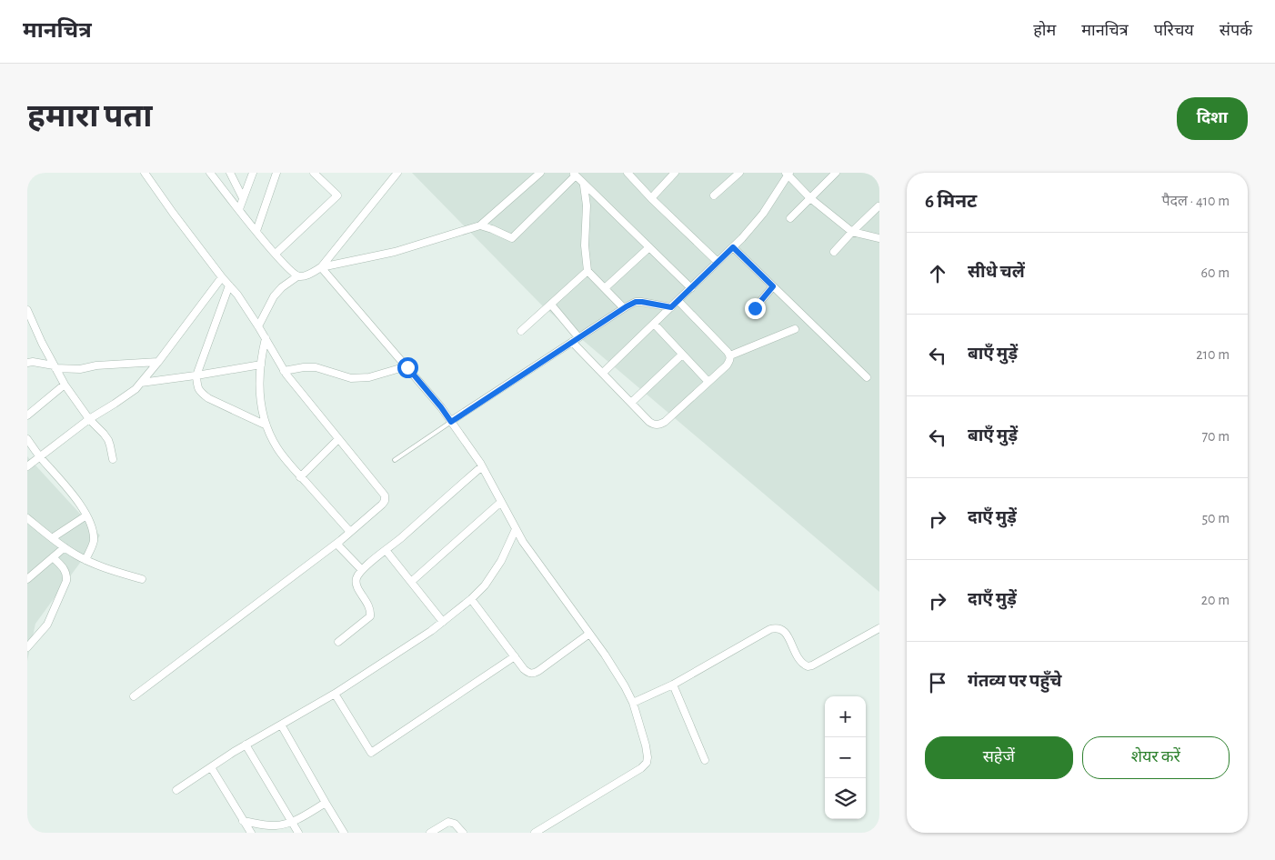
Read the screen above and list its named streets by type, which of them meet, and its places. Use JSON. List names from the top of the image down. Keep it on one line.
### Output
{"page":{"header":"मानचित्र","nav":["होम","मानचित्र","परिचय","संपर्क"],"buttons":["दिशा",["सहेजें","शेयर करें"]],"title":"हमारा पता","heading":["6 मिनट","पैदल · 410 m"],"list":[["सीधे चलें","60 m"],["बाएँ मुड़ें","210 m"],["बाएँ मुड़ें","70 m"],["दाएँ मुड़ें","50 m"],["दाएँ मुड़ें","20 m"],"गंतव्य पर पहुँचे"],"map_buttons":["+","−"]}}
